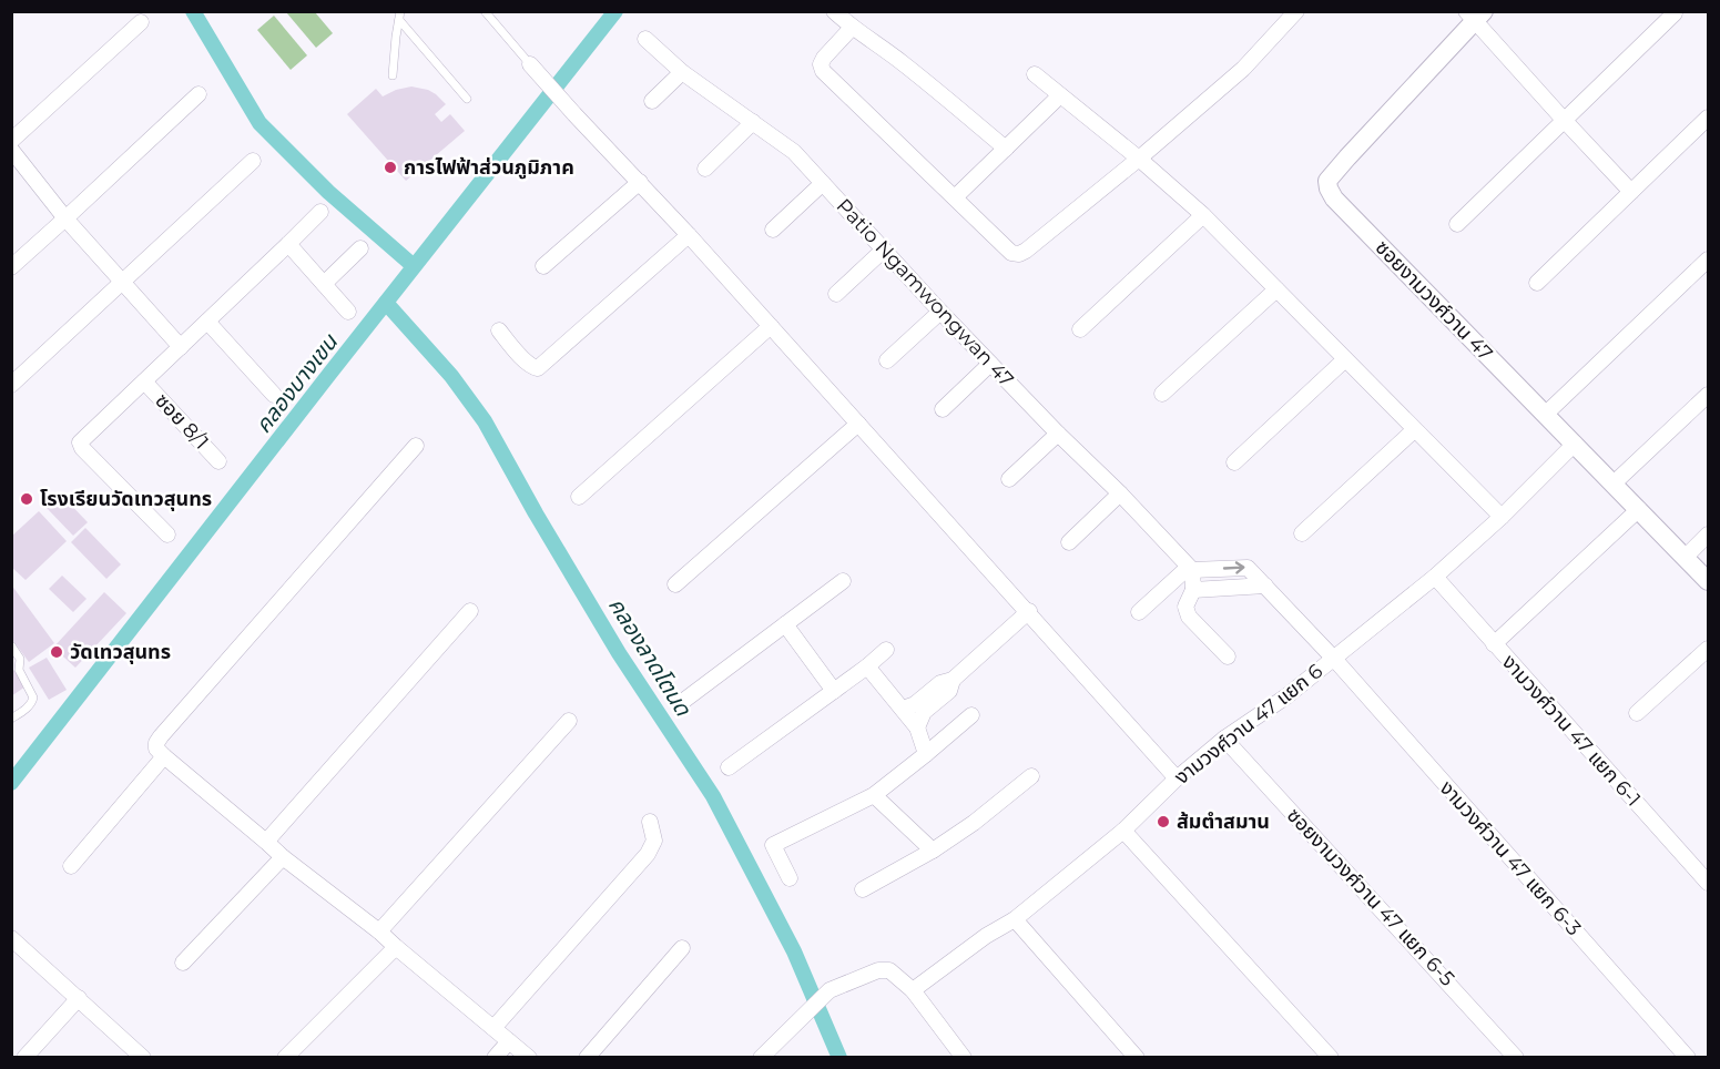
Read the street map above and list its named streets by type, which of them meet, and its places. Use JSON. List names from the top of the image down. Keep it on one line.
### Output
{"streets":{"street":["Patio Ngamwongwan 47","ซอยงามวงศ์วาน 47","ซอย 8/1","งามวงศ์วาน 47 แยก 6","งามวงศ์วาน 47 แยก 6-1","งามวงศ์วาน 47 แยก 6-3","ซอยงามวงศ์วาน 47 แยก 6-5"]},"crossings":[["Patio Ngamwongwan 47","งามวงศ์วาน 47 แยก 6-3"],["ซอยงามวงศ์วาน 47","งามวงศ์วาน 47 แยก 6"],["งามวงศ์วาน 47 แยก 6","งามวงศ์วาน 47 แยก 6-1"],["งามวงศ์วาน 47 แยก 6","งามวงศ์วาน 47 แยก 6-3"],["งามวงศ์วาน 47 แยก 6","ซอยงามวงศ์วาน 47 แยก 6-5"]],"water":["คลองบางเขน","คลองลาดโตนด"],"places":["การไฟฟ้าส่วนภูมิภาค","โรงเรียนวัดเทวสุนทร","วัดเทวสุนทร","ส้มตำสมาน"]}
